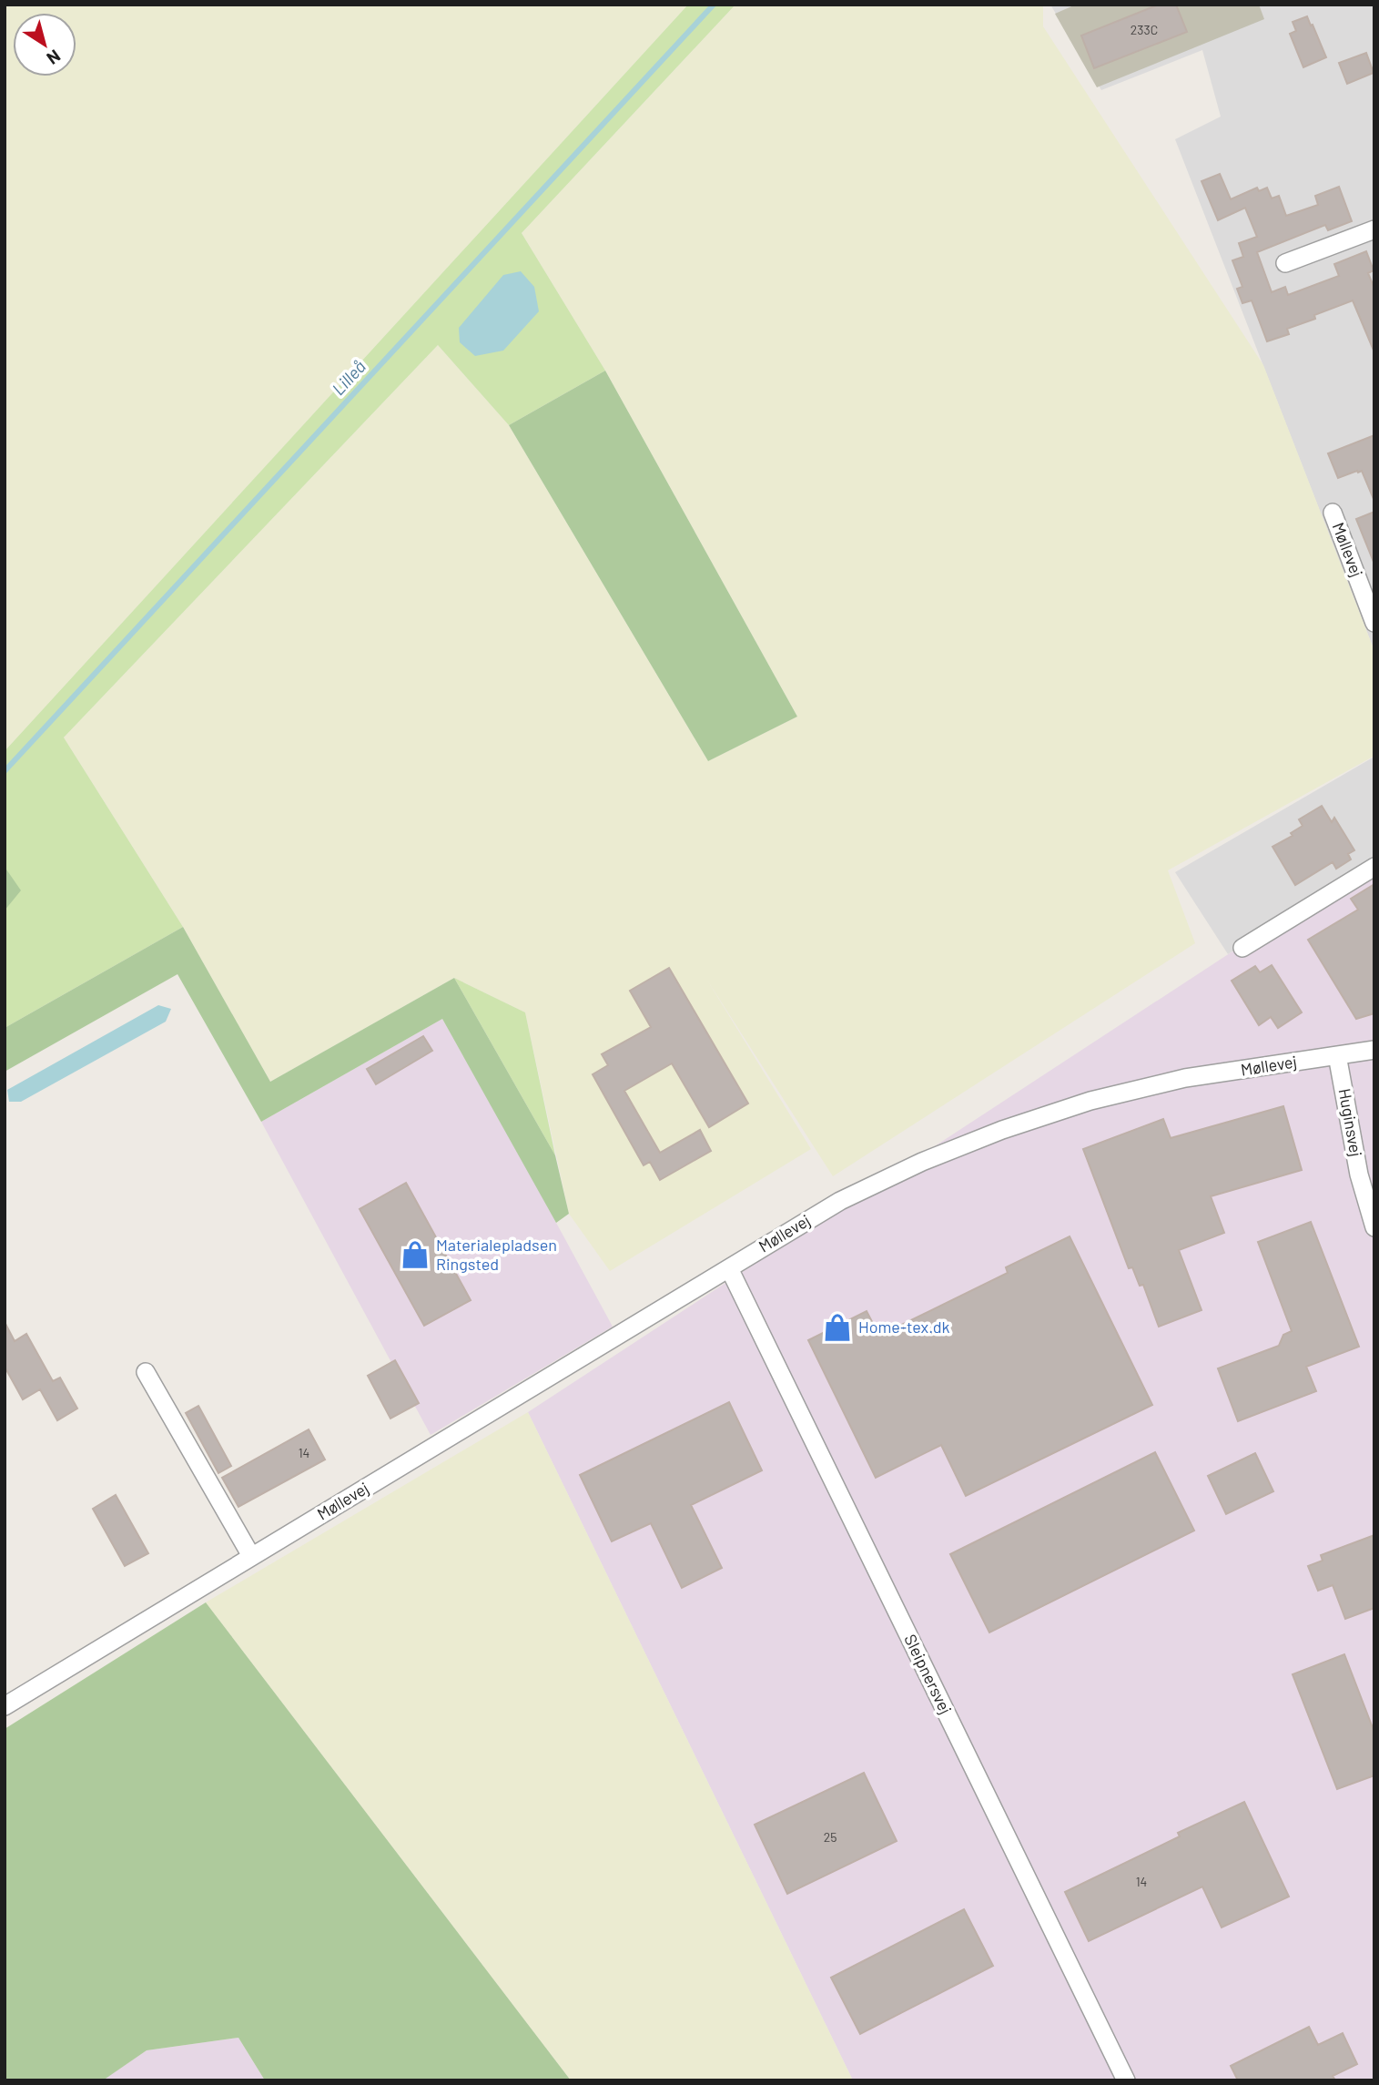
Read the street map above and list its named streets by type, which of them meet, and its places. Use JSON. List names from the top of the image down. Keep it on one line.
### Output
{"streets":{"street":["Møllevej","Huginsvej","Sleipnersvej"]},"crossings":[["Møllevej","Huginsvej"],["Møllevej","Sleipnersvej"]],"water":["Lilleå"],"places":{"shop":["Materialepladsen Ringsted","Home-tex.dk"]},"house_numbers":["233C","14","25","14"],"north":"bottom right"}
